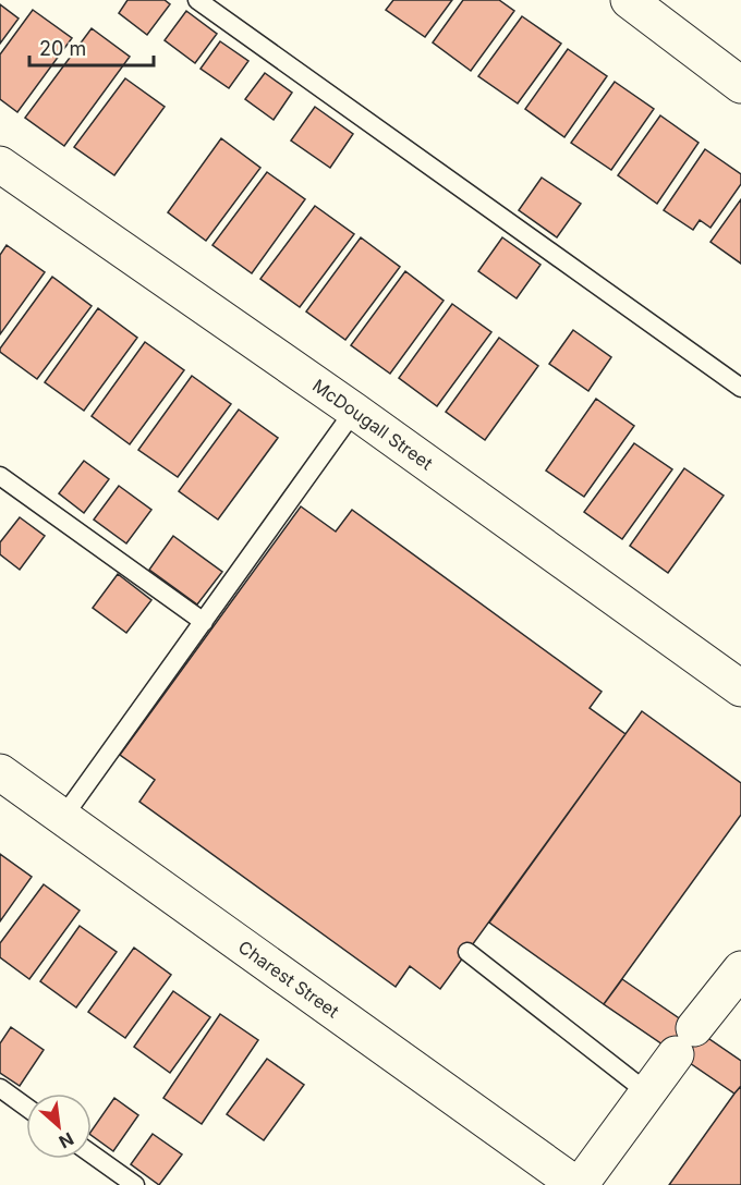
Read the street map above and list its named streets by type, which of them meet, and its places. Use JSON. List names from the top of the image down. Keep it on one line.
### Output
{"streets":{"street":["McDougall Street","Charest Street"]},"scale_bar":"20 m","north":"bottom right"}
